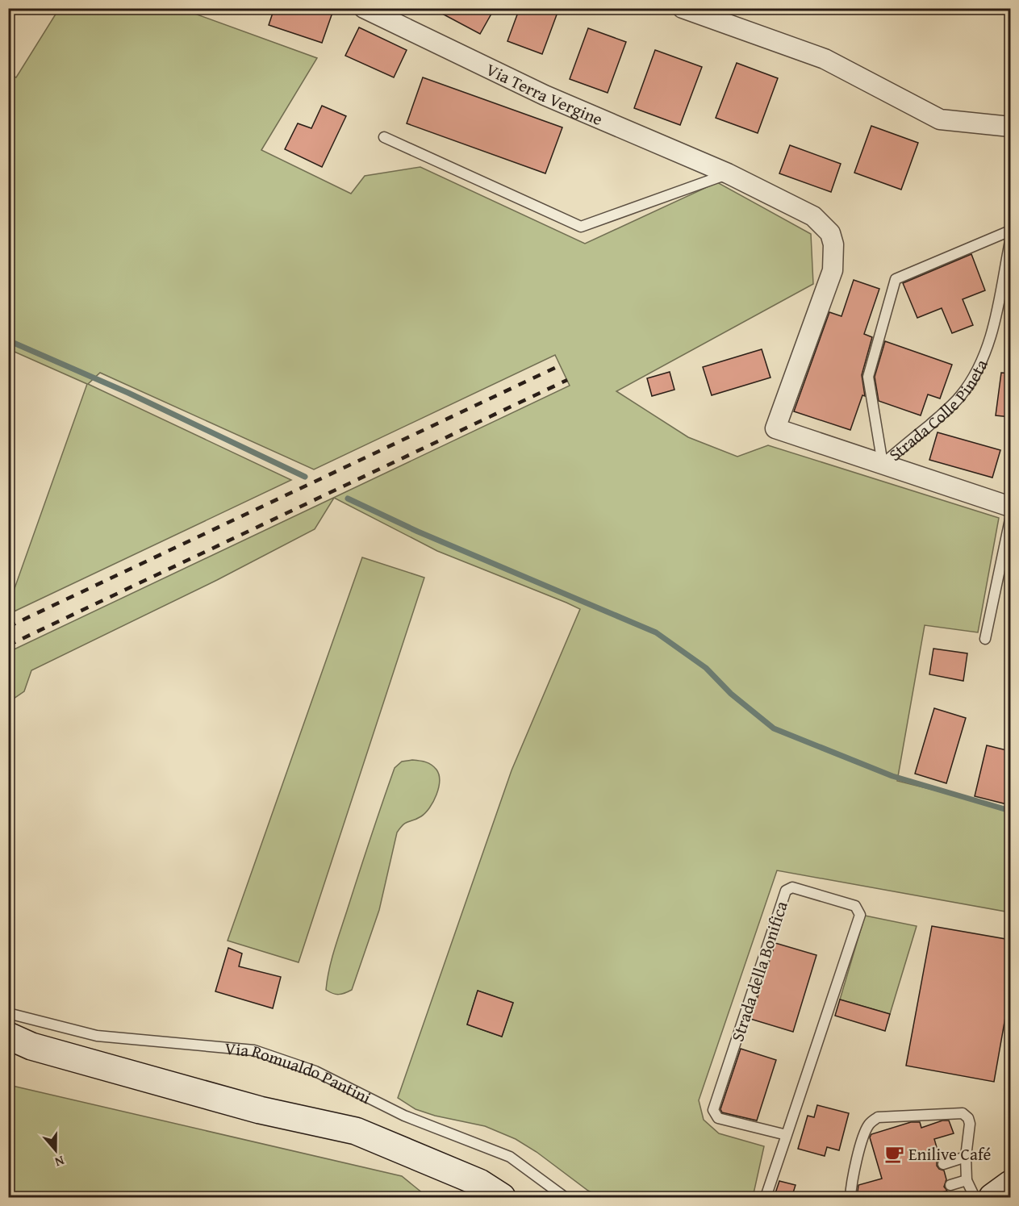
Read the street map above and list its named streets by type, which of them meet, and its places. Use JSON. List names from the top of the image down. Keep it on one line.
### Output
{"streets":{"main road":["Via Romualdo Pantini"],"street":["Via Terra Vergine"],"lane":["Strada Colle Pineta","Strada della Bonifica"]},"crossings":[["Via Terra Vergine","Strada Colle Pineta"]],"places":{"cafe":["Enilive Café"]},"north":"bottom"}
